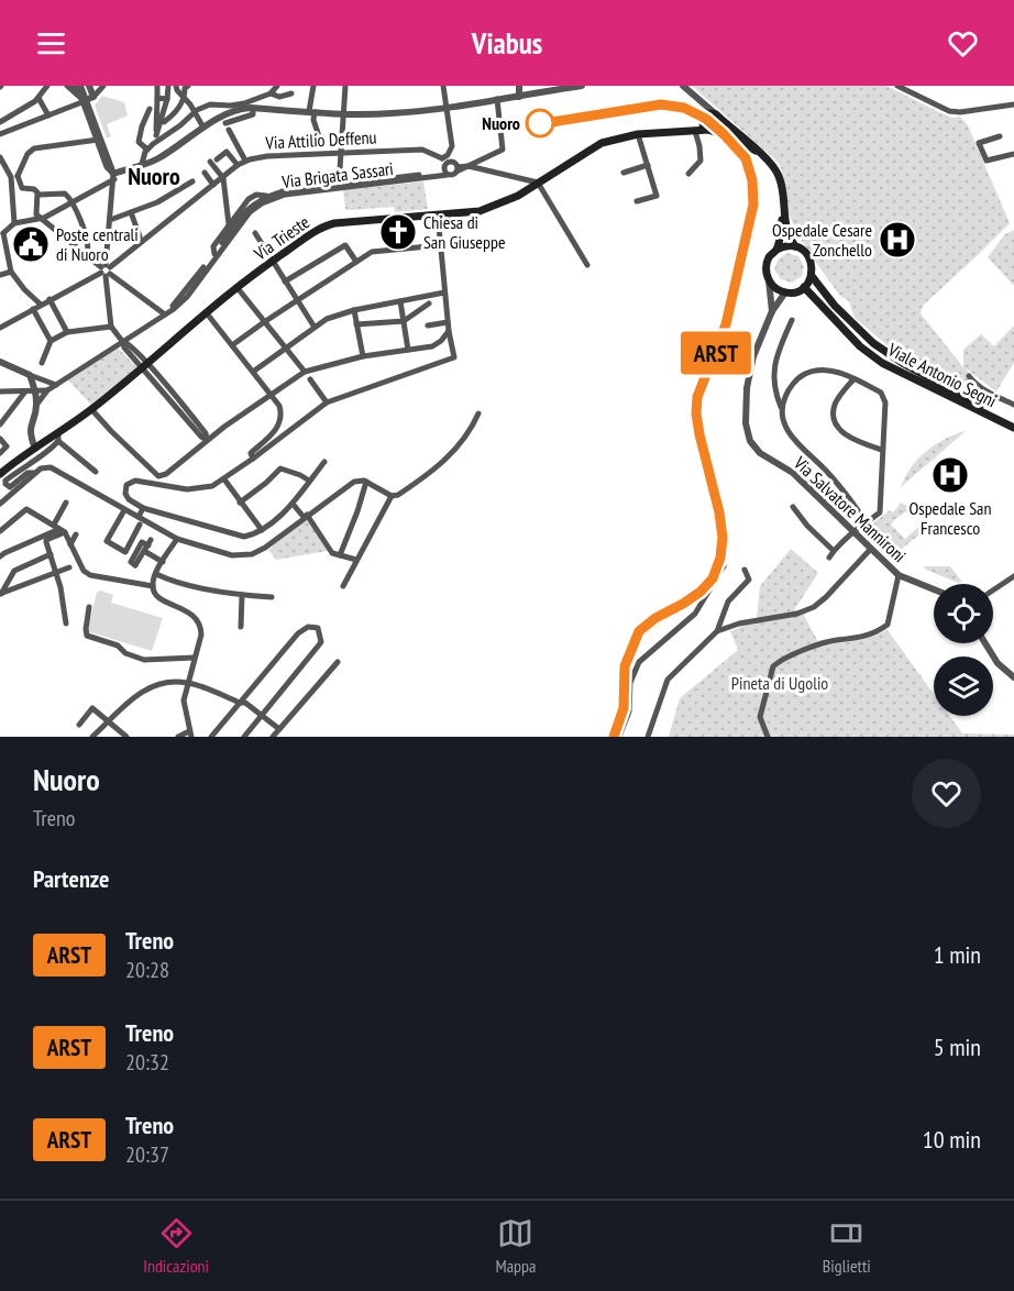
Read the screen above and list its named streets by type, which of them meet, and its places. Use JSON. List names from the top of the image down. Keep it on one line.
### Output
{"streets":{"main road":["Via Trieste","Viale Antonio Segni","Via Salvatore Mannironi"],"street":["Via Attilio Deffenu","Via Brigata Sassari"]},"crossings":[["Via Attilio Deffenu","Via Brigata Sassari"],["Via Trieste","Via Salvatore Mannironi"],["Viale Antonio Segni","Via Salvatore Mannironi"]],"districts":["Nuoro"],"parks":["Pineta di Ugolio"],"places":{"other":["Nuoro"],"church":["Chiesa di San Giuseppe"],"hospital":["Ospedale Cesare Zonchello","Ospedale San Francesco"],"public building":["Poste centrali di Nuoro"]},"page":{"header":"Viabus","on_map":"ARST","heading":[["Nuoro","Treno"],"Partenze"],"list":[{"mark":"ARST","name":"Treno","note":"20:28","value":"1 min"},{"mark":"ARST","name":"Treno","note":"20:32","value":"5 min"},{"mark":"ARST","name":"Treno","note":"20:37","value":"10 min"}],"tabs":["Indicazioni","Mappa","Biglietti"]}}
